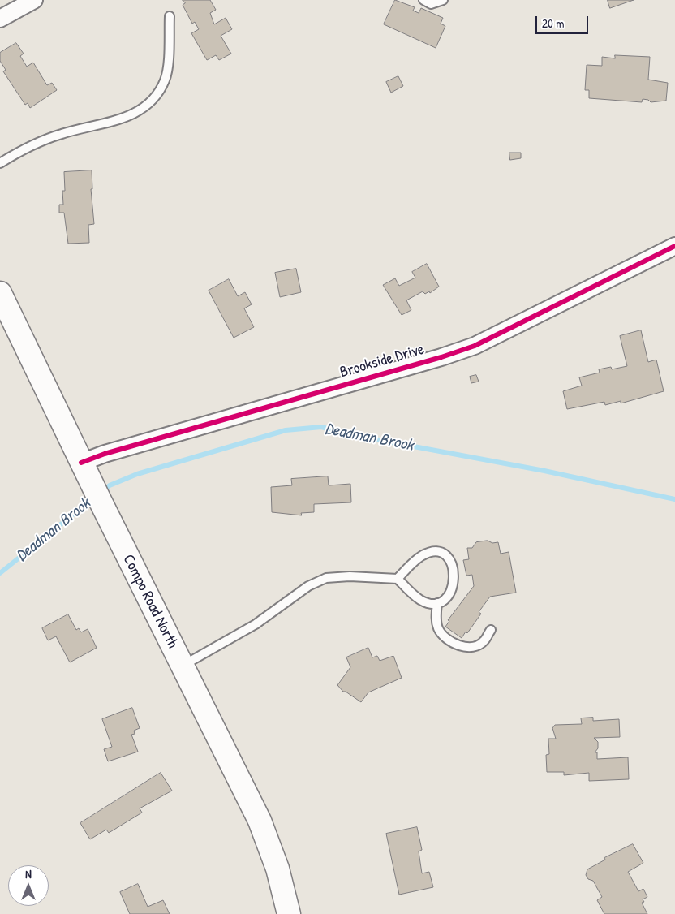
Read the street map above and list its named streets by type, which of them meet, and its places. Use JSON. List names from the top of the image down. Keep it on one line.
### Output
{"streets":{"main road":["Compo Road North"],"street":["Brookside Drive"]},"crossings":[["Brookside Drive","Compo Road North"]],"water":["Deadman Brook"],"scale_bar":"20 m","north":"top"}
